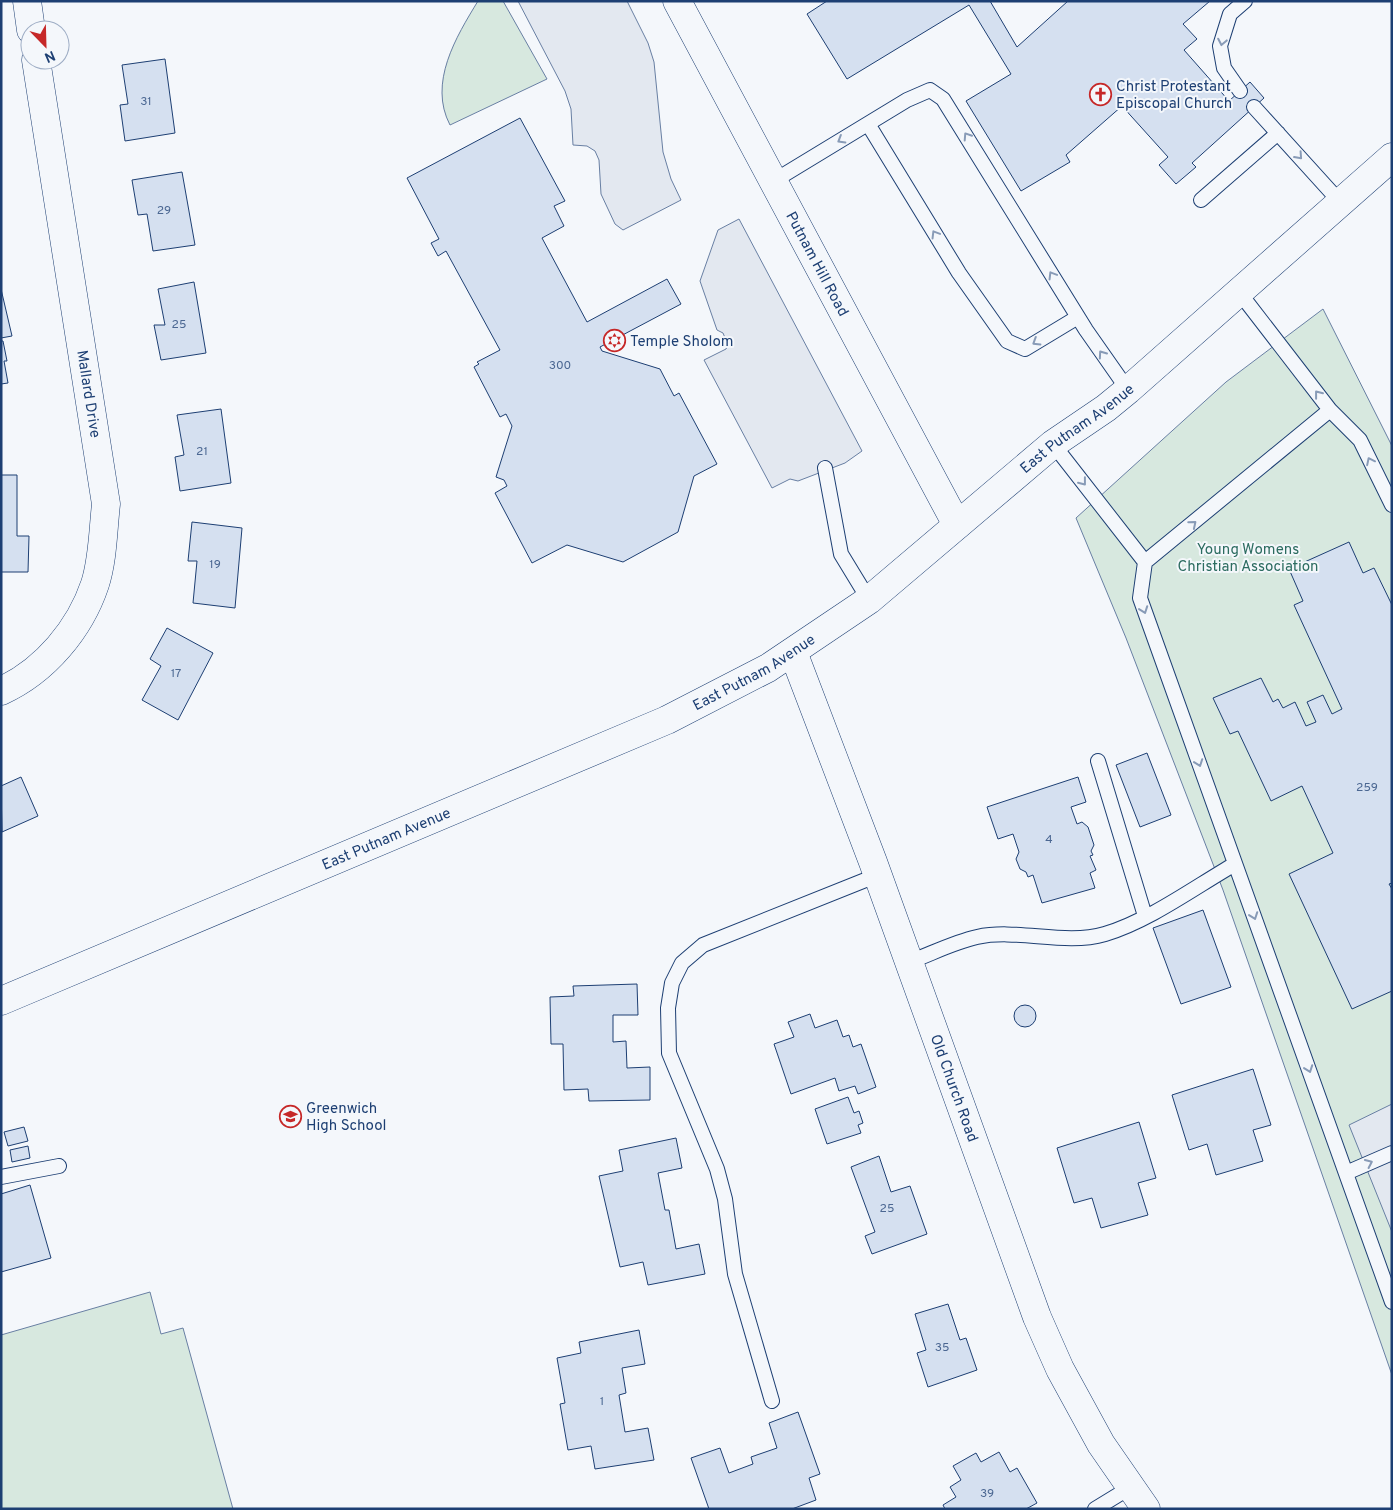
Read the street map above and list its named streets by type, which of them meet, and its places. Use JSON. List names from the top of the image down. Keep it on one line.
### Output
{"streets":{"street":["Putnam Hill Road","Mallard Drive","East Putnam Avenue","Old Church Road"]},"crossings":[["Putnam Hill Road","East Putnam Avenue"],["East Putnam Avenue","Old Church Road"]],"parks":["Young Womens Christian Association"],"places":{"church":["Christ Protestant Episcopal Church"],"synagogue":["Temple Sholom"],"school or university":["Greenwich High School"]},"house_numbers":["31","29","25","300","21","19","17","259","4","25","35","1","39"],"north":"bottom right"}
